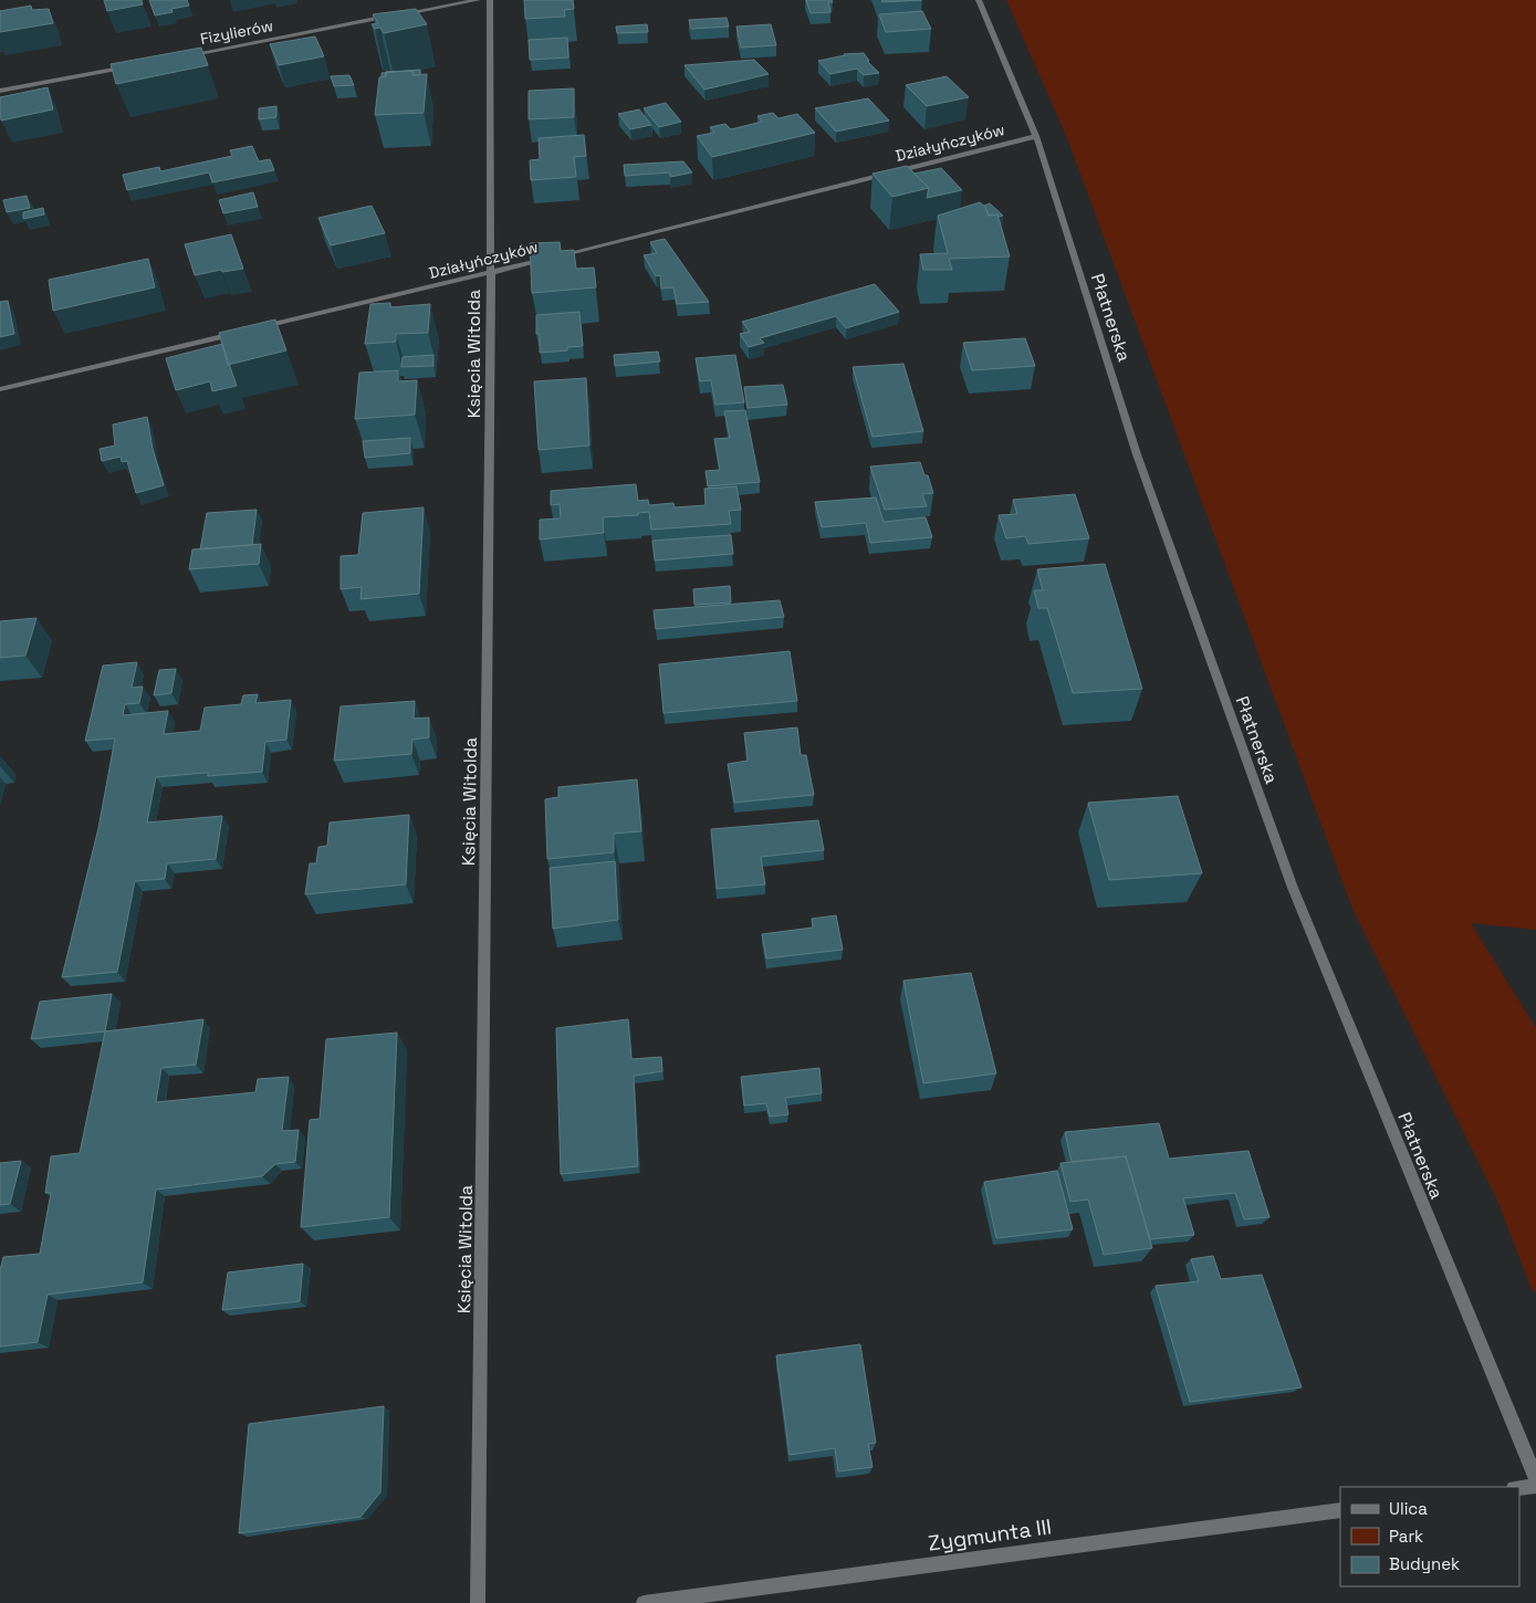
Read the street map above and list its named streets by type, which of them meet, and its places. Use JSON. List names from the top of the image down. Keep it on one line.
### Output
{"streets":{"street":["Fizylierów","Działyńczyków","Płatnerska","Księcia Witolda","Zygmunta III"]},"crossings":[["Działyńczyków","Płatnerska"],["Działyńczyków","Księcia Witolda"]],"legend":["Ulica","Park","Budynek"]}
